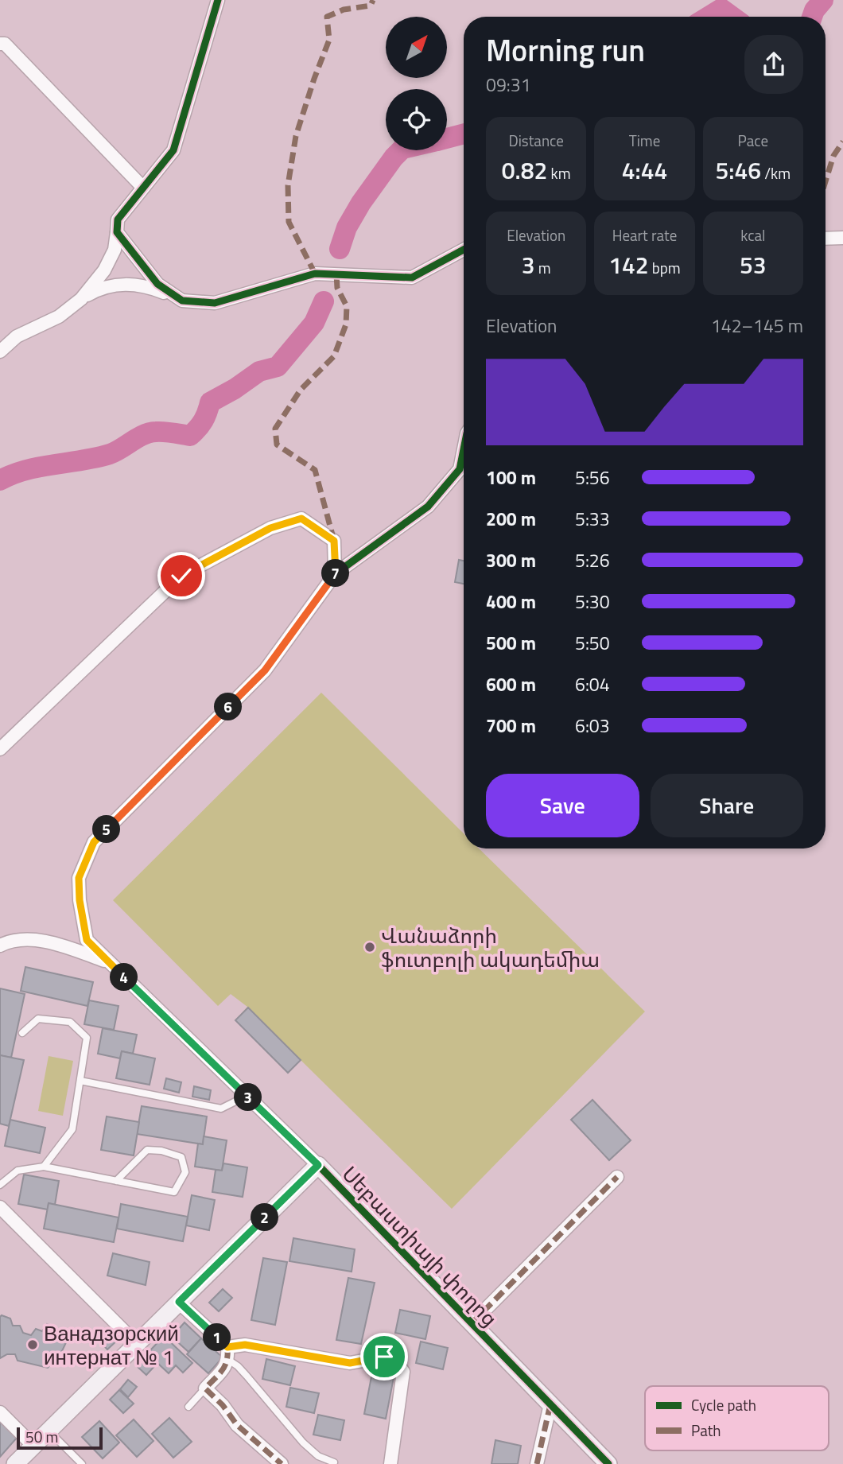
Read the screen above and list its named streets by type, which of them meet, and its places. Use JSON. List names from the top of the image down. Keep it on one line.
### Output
{"streets":{"street":["Սեբաստիայի փողոց"]},"places":["Վանաձորի ֆուտբոլի ակադեմիա","Ванадзорский интернат № 1"],"legend":["Cycle path","Path"],"scale_bar":"50 m","north":"top right","page":{"heading":["Morning run","09:31"],"stats":[["Distance","0.82 km"],["Time","4:44"],["Pace","5:46 /km"],["Elevation","3 m"],["Heart rate","142 bpm"],["kcal","53"]],"chart":["Elevation","142–145 m"],"list":[{"name":"100 m","note":"5:56"},{"name":"200 m","note":"5:33"},{"name":"300 m","note":"5:26"},{"name":"400 m","note":"5:30"},{"name":"500 m","note":"5:50"},{"name":"600 m","note":"6:04"},{"name":"700 m","note":"6:03"}],"pins":["7","6","5","4","3","2","1"],"buttons":["Save","Share"],"scale":"50 m"}}
